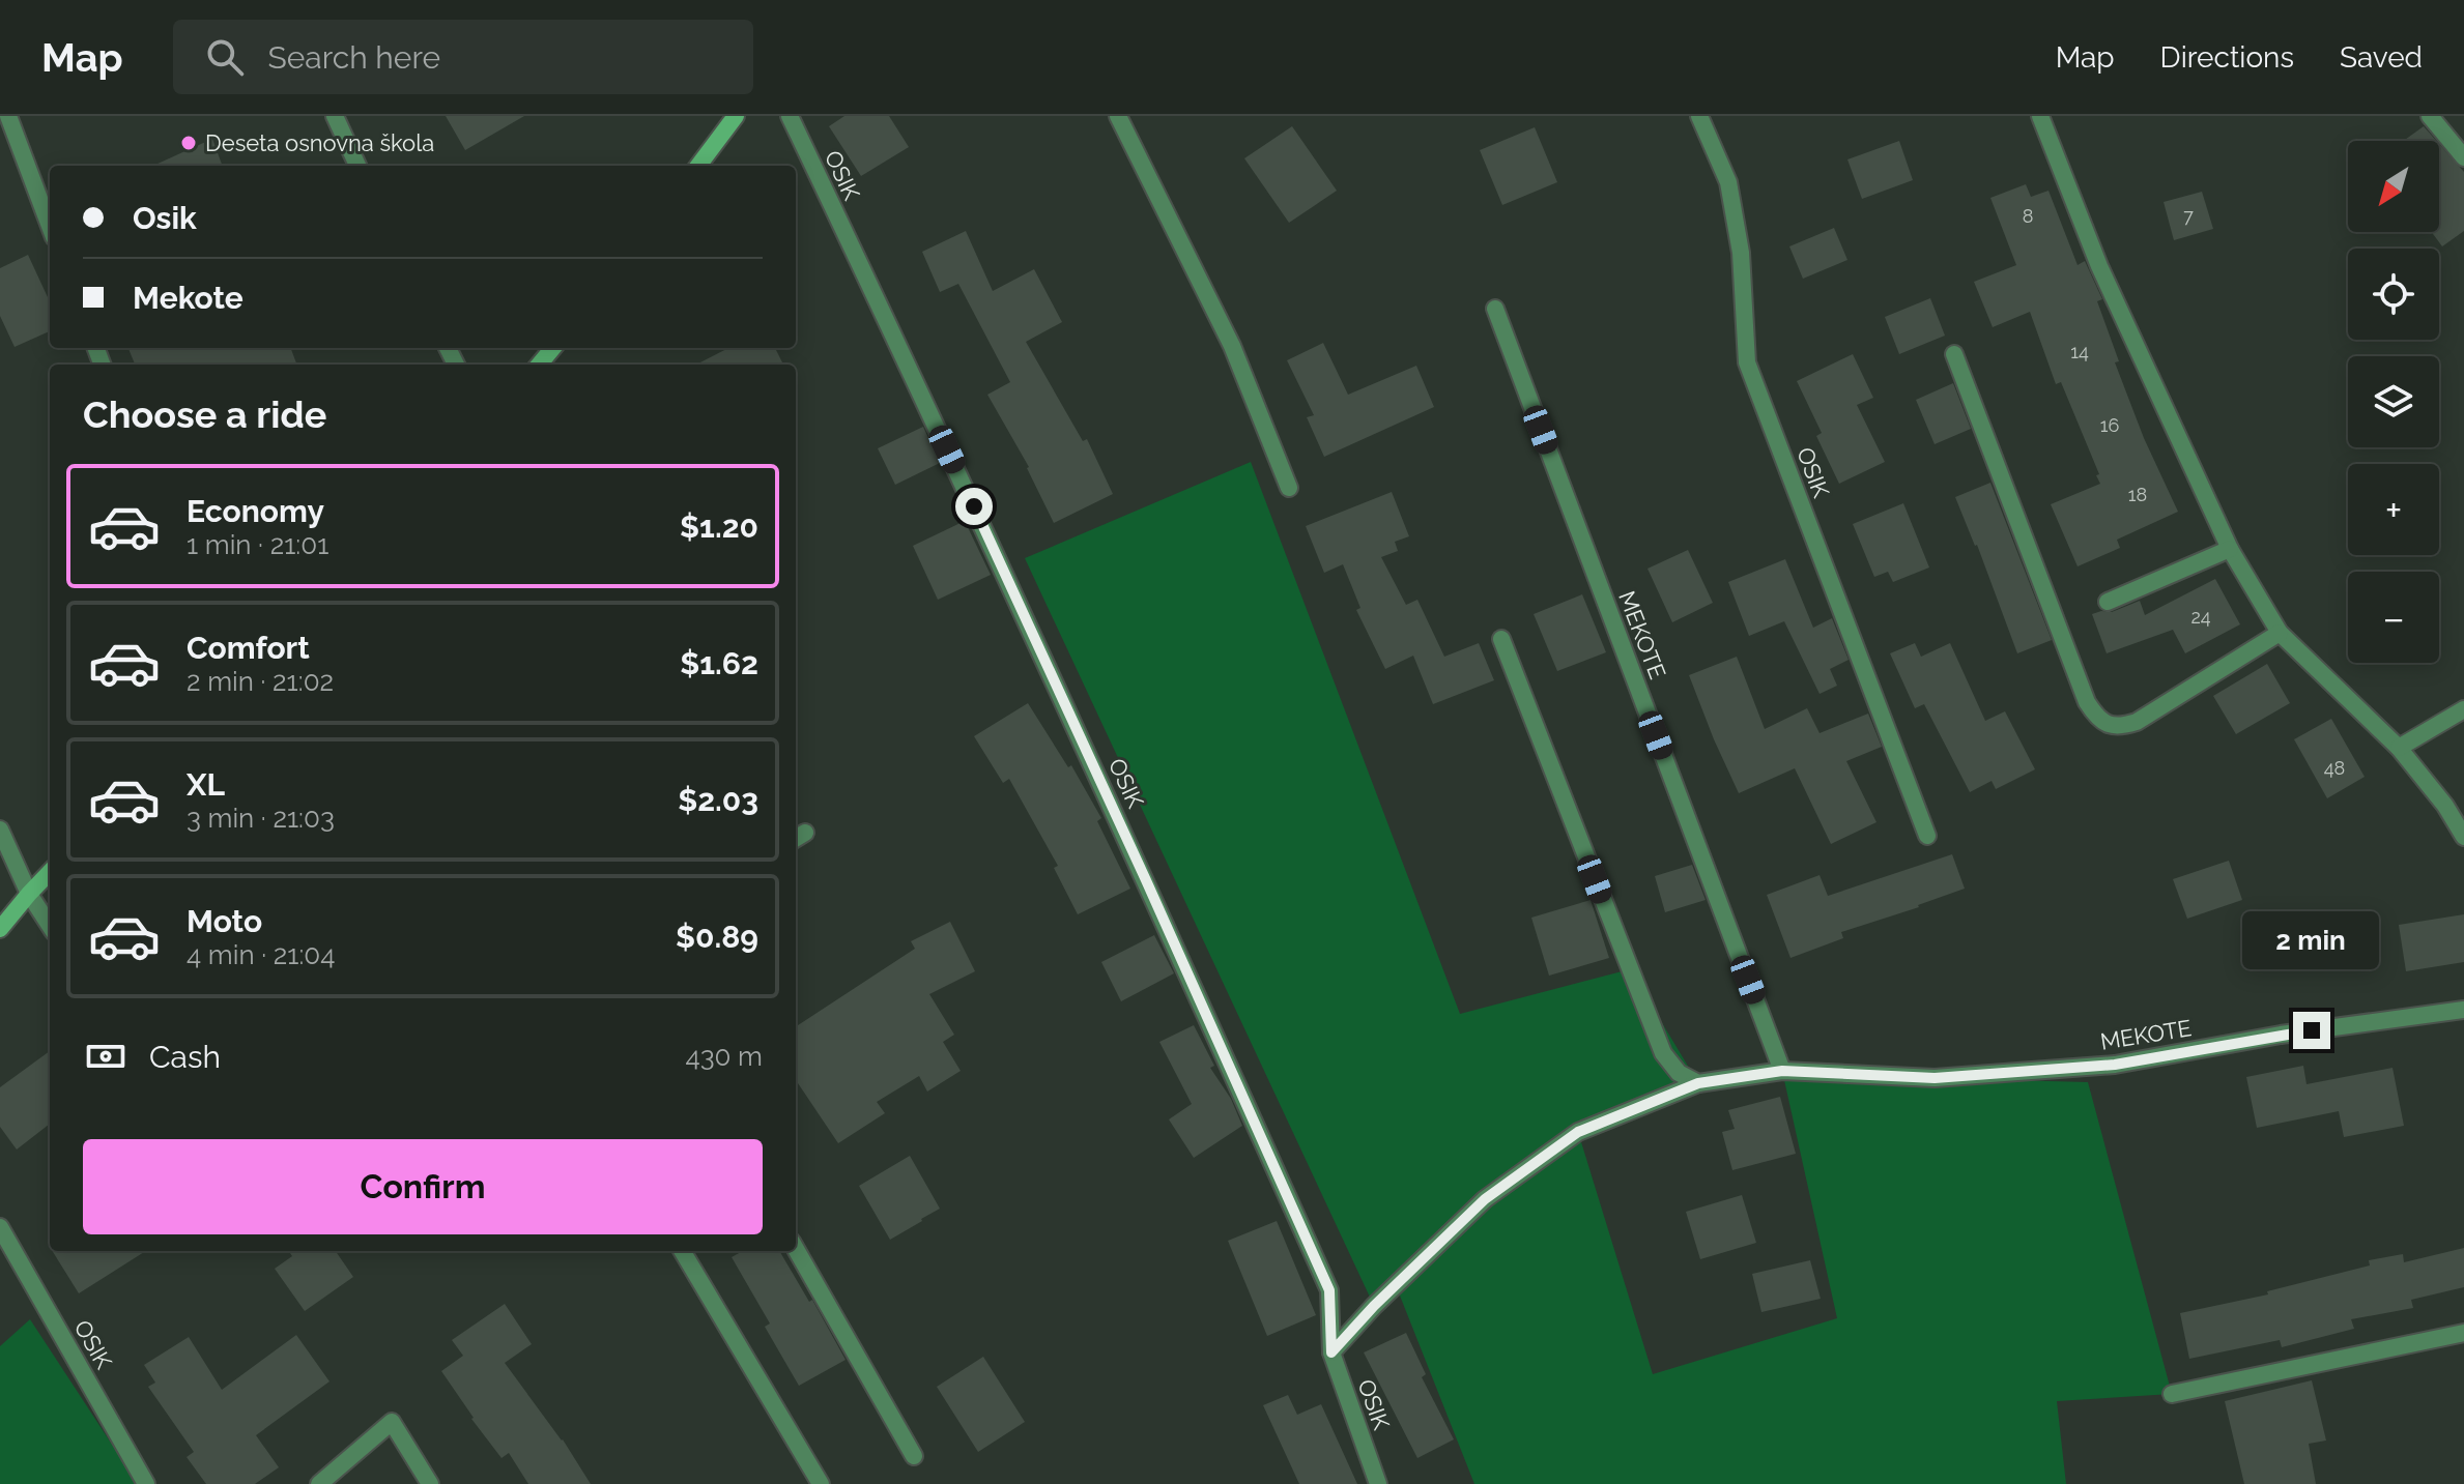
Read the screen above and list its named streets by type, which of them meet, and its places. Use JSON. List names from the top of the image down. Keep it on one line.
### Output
{"streets":{"street":["OSIK","MEKOTE"]},"crossings":[["OSIK","MEKOTE"]],"places":["Deseta osnovna škola"],"house_numbers":["8","7","14","16","18","24","48"],"north":"bottom left","page":{"header":"Map","search":"Search here","nav":["Map","Directions","Saved"],"map_buttons":["+","−"],"banner":["Osik","Mekote"],"heading":"Choose a ride","list":[{"name":"Economy","note":"1 min · 21:01","value":"$1.20"},{"name":"Comfort","note":"2 min · 21:02","value":"$1.62"},{"name":"XL","note":"3 min · 21:03","value":"$2.03"},{"name":"Moto","note":"4 min · 21:04","value":"$0.89"}],"bubble":"2 min","pay":["Cash","430 m"],"buttons":"Confirm"}}
